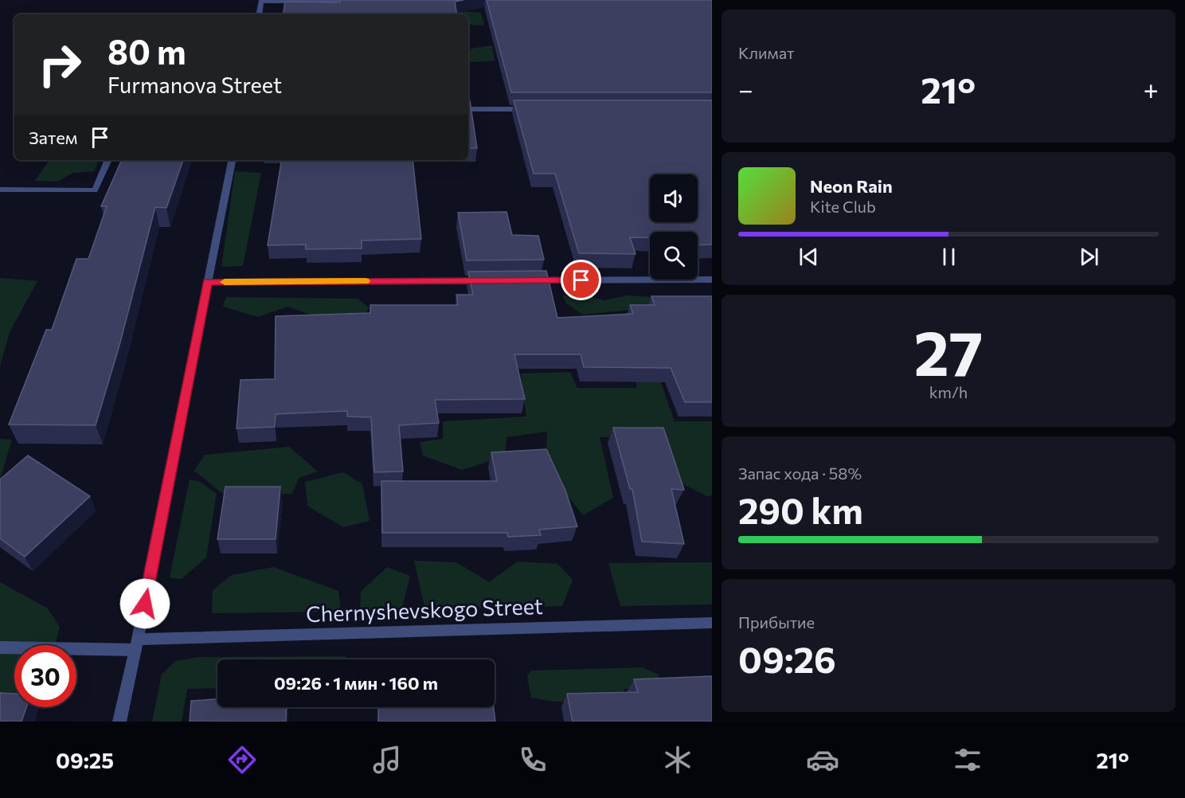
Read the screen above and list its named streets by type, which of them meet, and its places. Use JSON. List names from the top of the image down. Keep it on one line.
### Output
{"streets":{"street":["Chernyshevskogo Street"]},"page":{"tile":["Климат",["27","km/h"],["Запас хода · 58%","290 km"],["Прибытие","09:26"]],"turn":["80 m","Furmanova Street"],"heat":["−","21°","+"],"then":"Затем","song":["Neon Rain","Kite Club"],"limit":"30","trip":"09:26 · 1 мин · 160 m","tabs":["09:25","21°"]}}
